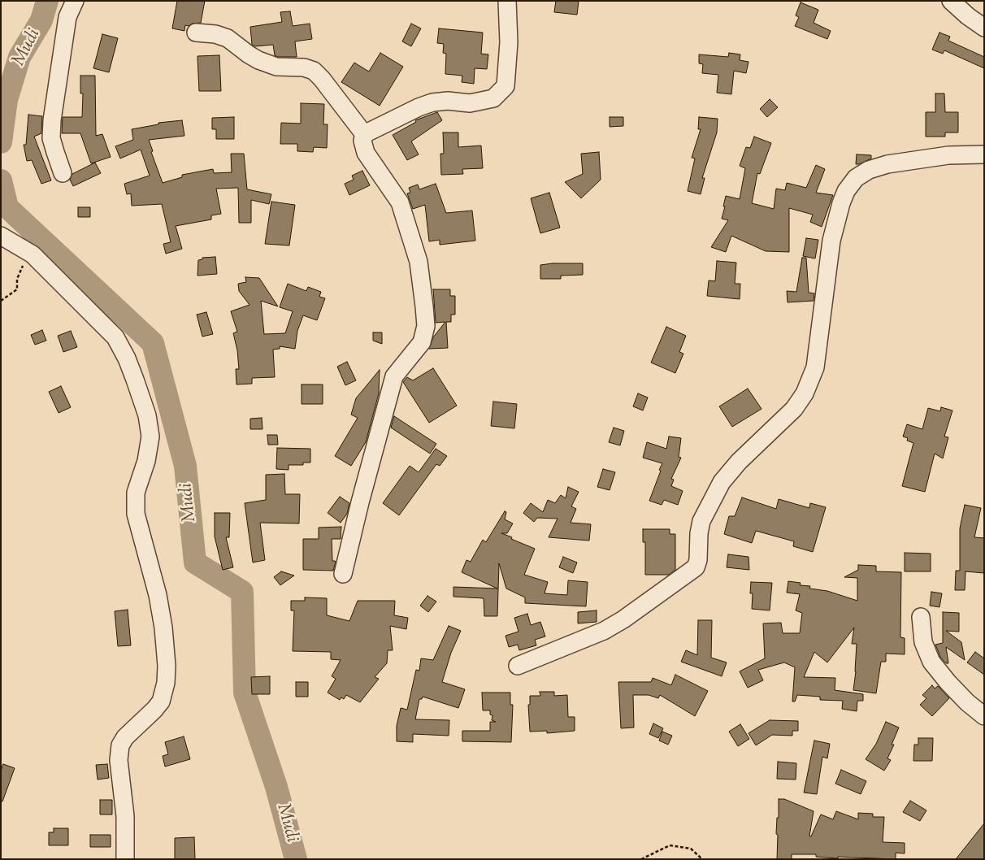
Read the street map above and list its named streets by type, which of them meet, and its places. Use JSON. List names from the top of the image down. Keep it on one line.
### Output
{"water":["Mudi"]}
